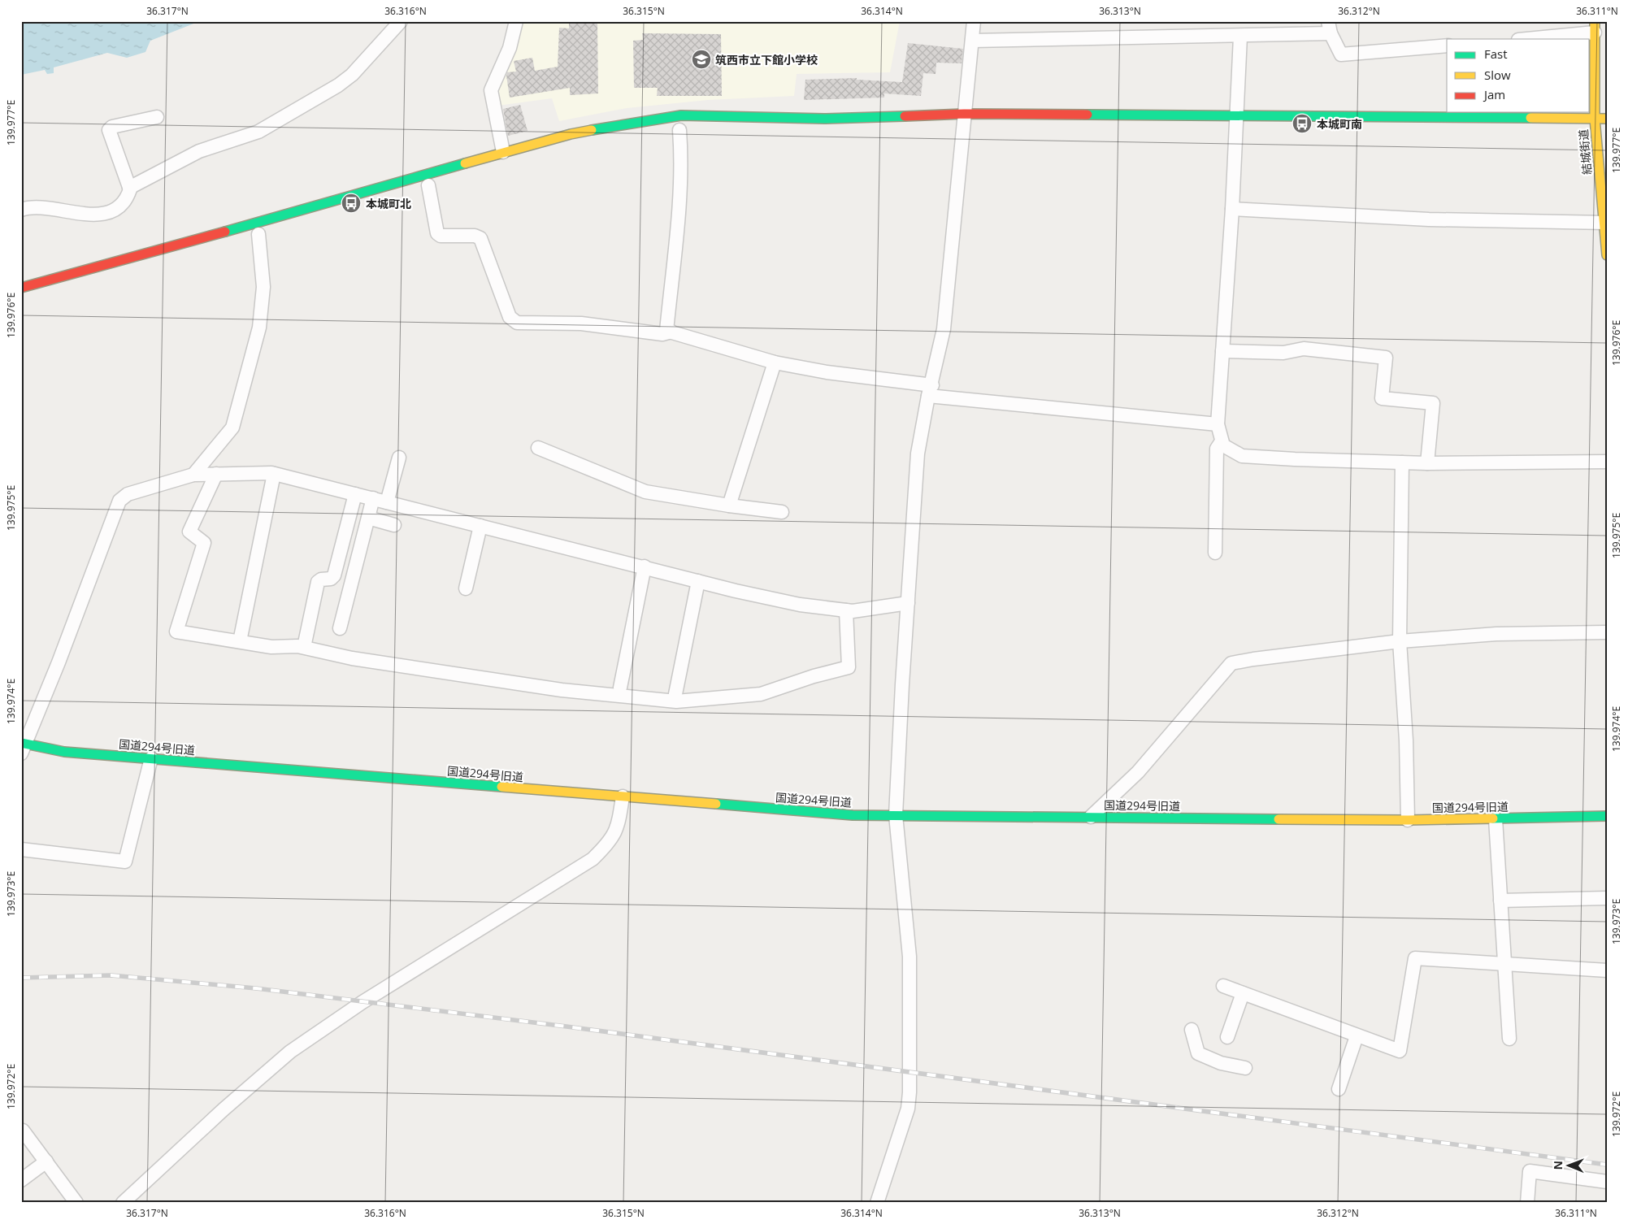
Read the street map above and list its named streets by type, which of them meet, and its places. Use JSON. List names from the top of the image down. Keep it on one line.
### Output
{"streets":{"street":["結城街道","国道294号旧道"]},"places":{"school or university":["筑西市立下館小学校"],"bus stop":["本城町南","本城町北"]},"legend":["Fast","Slow","Jam"],"north":"left","coordinates":["36.317°N","36.316°N","36.315°N","36.314°N","36.313°N","36.312°N","36.311°N","139.977°E","139.976°E","139.975°E","139.974°E","139.973°E","139.972°E"]}
